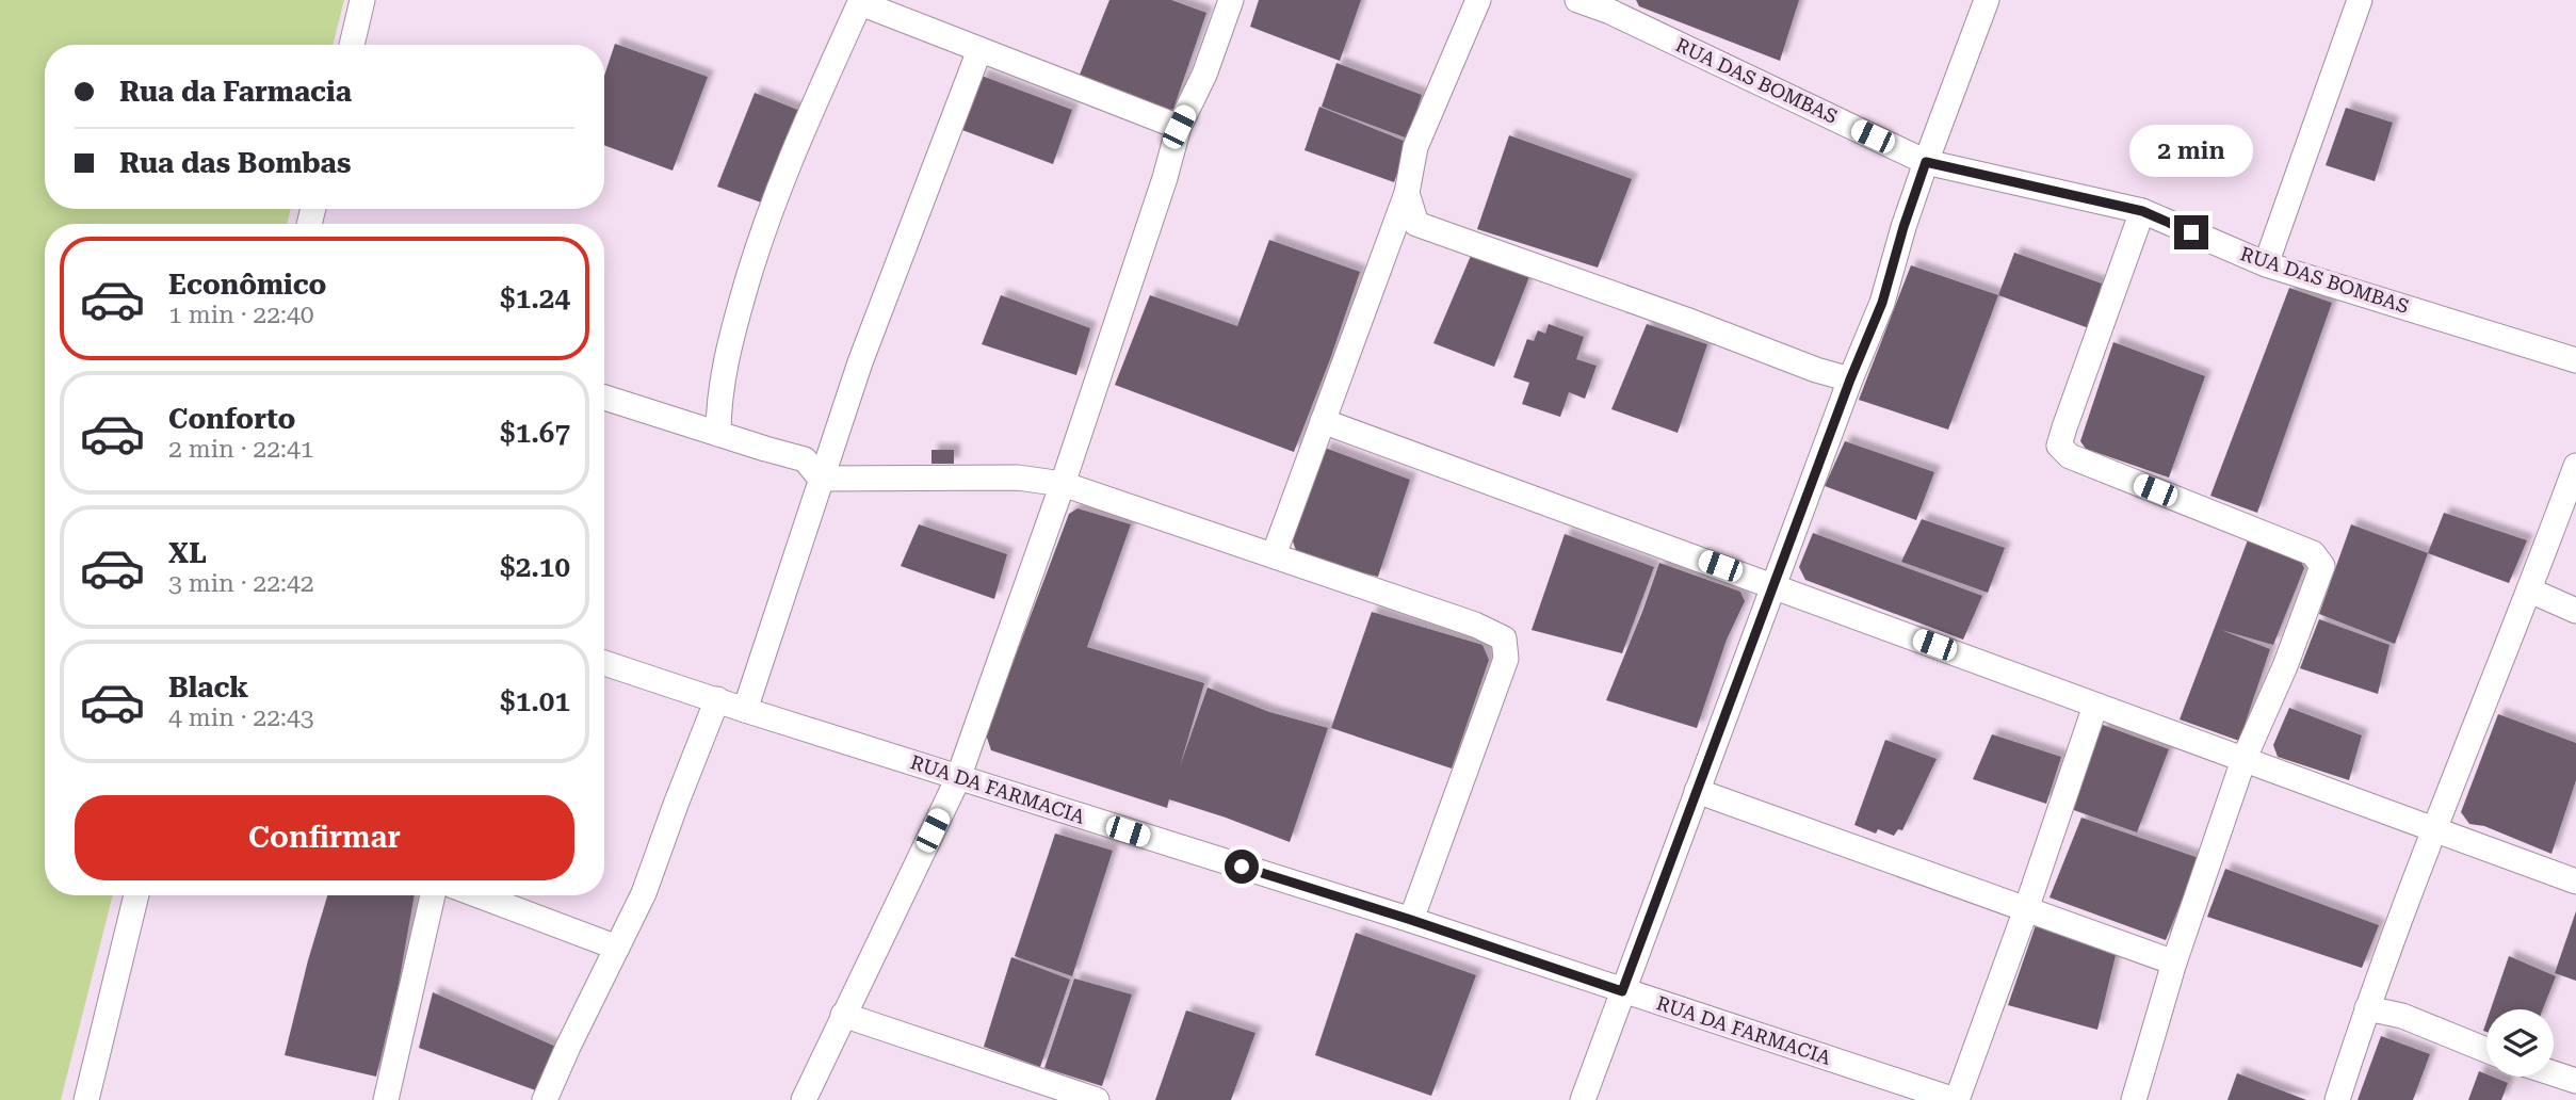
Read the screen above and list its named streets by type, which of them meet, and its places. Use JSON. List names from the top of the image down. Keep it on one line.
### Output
{"streets":{"street":["RUA DAS BOMBAS","RUA DA FARMACIA"]},"page":{"banner":["Rua da Farmacia","Rua das Bombas"],"bubble":"2 min","list":[{"name":"Econômico","note":"1 min · 22:40","value":"$1.24"},{"name":"Conforto","note":"2 min · 22:41","value":"$1.67"},{"name":"XL","note":"3 min · 22:42","value":"$2.10"},{"name":"Black","note":"4 min · 22:43","value":"$1.01"}],"buttons":"Confirmar"}}
